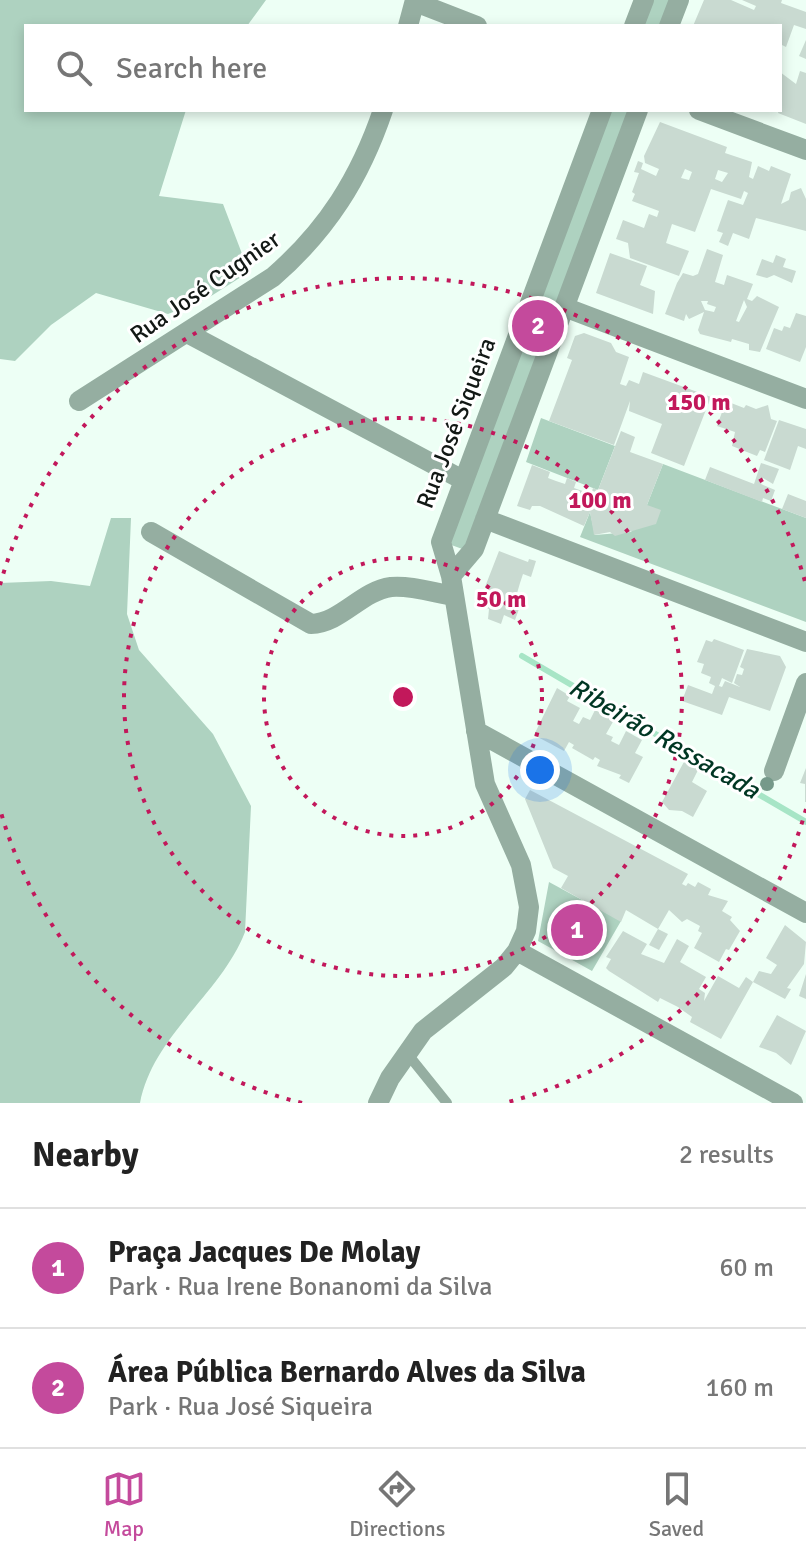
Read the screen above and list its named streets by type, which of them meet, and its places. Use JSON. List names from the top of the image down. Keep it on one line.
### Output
{"streets":{"street":["Rua José Cugnier","Rua José Siqueira"]},"water":["Ribeirão Ressacada"],"page":{"search":"Search here","pins":["2","1"],"heading":["Nearby","2 results"],"list":[{"mark":"1","name":"Praça Jacques De Molay","note":"Park · Rua Irene Bonanomi da Silva","value":"60 m"},{"mark":"2","name":"Área Pública Bernardo Alves da Silva","note":"Park · Rua José Siqueira","value":"160 m"}],"nav":["Map","Directions","Saved"]},"rings":["150 m","100 m","50 m"]}
